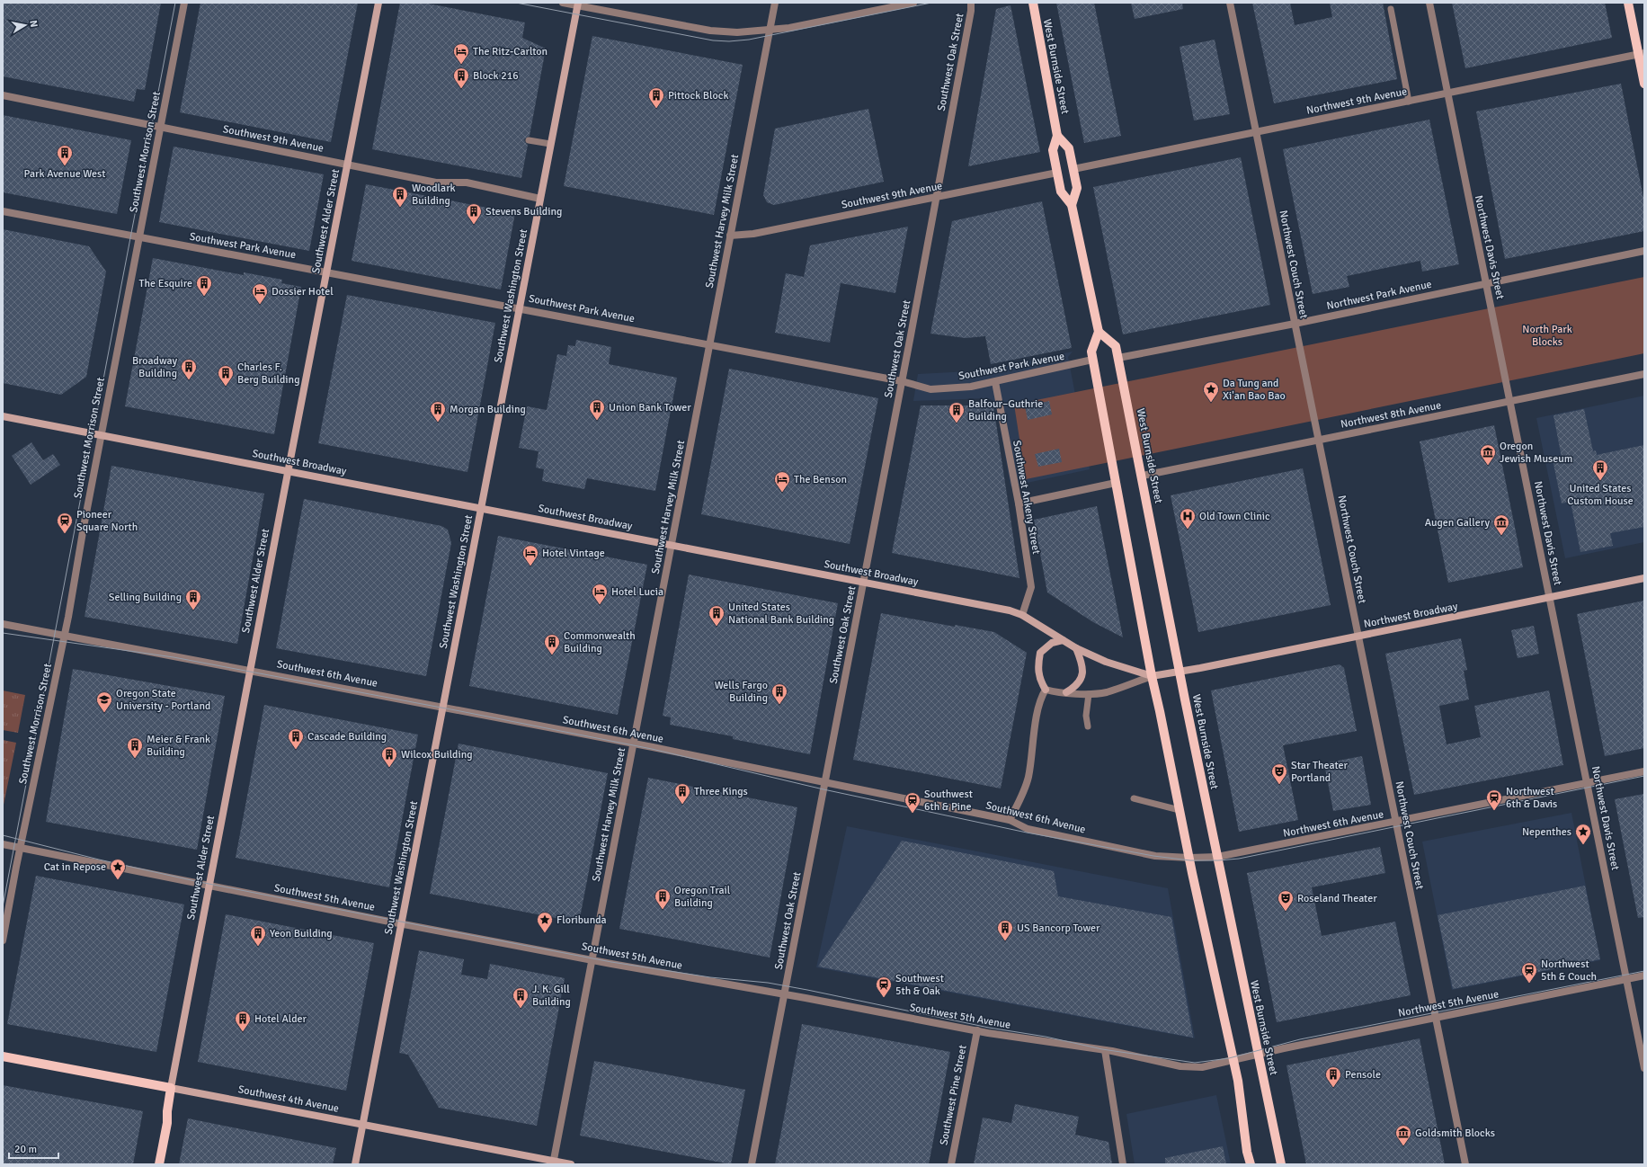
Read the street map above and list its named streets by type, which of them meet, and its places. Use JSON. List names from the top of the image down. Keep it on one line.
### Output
{"streets":{"main road":["West Burnside Street","Southwest Alder Street","Southwest Washington Street","Southwest Broadway","Northwest Broadway","Southwest 4th Avenue"],"street":["Southwest Oak Street","Northwest 9th Avenue","Southwest 9th Avenue","Southwest Morrison Street","Southwest Harvey Milk Street","Southwest Park Avenue","Northwest Davis Street","Northwest Couch Street","Northwest Park Avenue","Northwest 8th Avenue","Southwest Ankeny Street","Southwest 6th Avenue","Northwest 6th Avenue","Southwest 5th Avenue","Northwest 5th Avenue","Southwest Pine Street"]},"crossings":[["Southwest Oak Street","Southwest 9th Avenue"],["Southwest Oak Street","Southwest Park Avenue"],["Southwest Oak Street","Southwest Broadway"],["Southwest Oak Street","Southwest 6th Avenue"],["Southwest Oak Street","Southwest 5th Avenue"],["West Burnside Street","Northwest 9th Avenue"],["West Burnside Street","Southwest 9th Avenue"],["West Burnside Street","Northwest Park Avenue"],["West Burnside Street","Northwest 8th Avenue"],["West Burnside Street","Southwest Broadway"],["West Burnside Street","Northwest Broadway"],["West Burnside Street","Southwest 6th Avenue"],["West Burnside Street","Northwest 6th Avenue"],["West Burnside Street","Southwest 5th Avenue"],["West Burnside Street","Northwest 5th Avenue"],["Northwest 9th Avenue","Northwest Davis Street"],["Northwest 9th Avenue","Northwest Couch Street"],["Southwest 9th Avenue","Southwest Morrison Street"],["Southwest 9th Avenue","Southwest Alder Street"],["Southwest 9th Avenue","Southwest Harvey Milk Street"],["Southwest 9th Avenue","Southwest Washington Street"],["Southwest Morrison Street","Southwest Park Avenue"],["Southwest Morrison Street","Southwest Broadway"],["Southwest Morrison Street","Southwest 6th Avenue"],["Southwest Morrison Street","Southwest 5th Avenue"],["Southwest Alder Street","Southwest Park Avenue"],["Southwest Alder Street","Southwest Broadway"],["Southwest Alder Street","Southwest 6th Avenue"],["Southwest Alder Street","Southwest 5th Avenue"],["Southwest Alder Street","Southwest 4th Avenue"],["Southwest Harvey Milk Street","Southwest Park Avenue"],["Southwest Harvey Milk Street","Southwest Broadway"],["Southwest Harvey Milk Street","Southwest 6th Avenue"],["Southwest Harvey Milk Street","Southwest 5th Avenue"],["Southwest Harvey Milk Street","Southwest 4th Avenue"],["Southwest Park Avenue","Southwest Washington Street"],["Southwest Park Avenue","Southwest Ankeny Street"],["Northwest Davis Street","Northwest Park Avenue"],["Northwest Davis Street","Northwest 8th Avenue"],["Northwest Davis Street","Northwest Broadway"],["Northwest Davis Street","Northwest 6th Avenue"],["Northwest Davis Street","Northwest 5th Avenue"],["Northwest Couch Street","Northwest Park Avenue"],["Northwest Couch Street","Northwest 8th Avenue"],["Northwest Couch Street","Northwest Broadway"],["Northwest Couch Street","Northwest 6th Avenue"],["Northwest Couch Street","Northwest 5th Avenue"],["Southwest Washington Street","Southwest Broadway"],["Southwest Washington Street","Southwest 6th Avenue"],["Southwest Washington Street","Southwest 5th Avenue"],["Southwest Washington Street","Southwest 4th Avenue"],["Southwest Broadway","Southwest Ankeny Street"],["Southwest Broadway","Northwest Broadway"],["Southwest 6th Avenue","Northwest 6th Avenue"],["Southwest 5th Avenue","Northwest 5th Avenue"],["Southwest 5th Avenue","Southwest Pine Street"]],"parks":["North Park Blocks"],"places":{"hotel":["The Ritz-Carlton","Dossier Hotel","The Benson","Hotel Vintage","Hotel Lucia"],"building":["Block 216","Pittock Block","Park Avenue West","Woodlark Building","Stevens Building","The Esquire","Broadway Building","Charles F. Berg Building","Union Bank Tower","Morgan Building","Balfour–Guthrie Building","United States Custom House","Selling Building","United States National Bank Building","Commonwealth Building","Wells Fargo Building","Cascade Building","Meier & Frank Building","Wilcox Building","Three Kings","Oregon Trail Building","US Bancorp Tower","Yeon Building","J. K. Gill Building","Hotel Alder","Pensole"],"place":["Da Tung and Xi'an Bao Bao","Nepenthes","Cat in Repose","Floribunda"],"museum":["Oregon Jewish Museum","Augen Gallery","Goldsmith Blocks"],"hospital":["Old Town Clinic"],"station":["Pioneer Square North","Northwest 6th & Davis","Southwest 6th & Pine","Northwest 5th & Couch","Southwest 5th & Oak"],"school or university":["Oregon State University - Portland"],"theatre":["Star Theater Portland","Roseland Theater"]},"scale_bar":"20 m","north":"right"}
